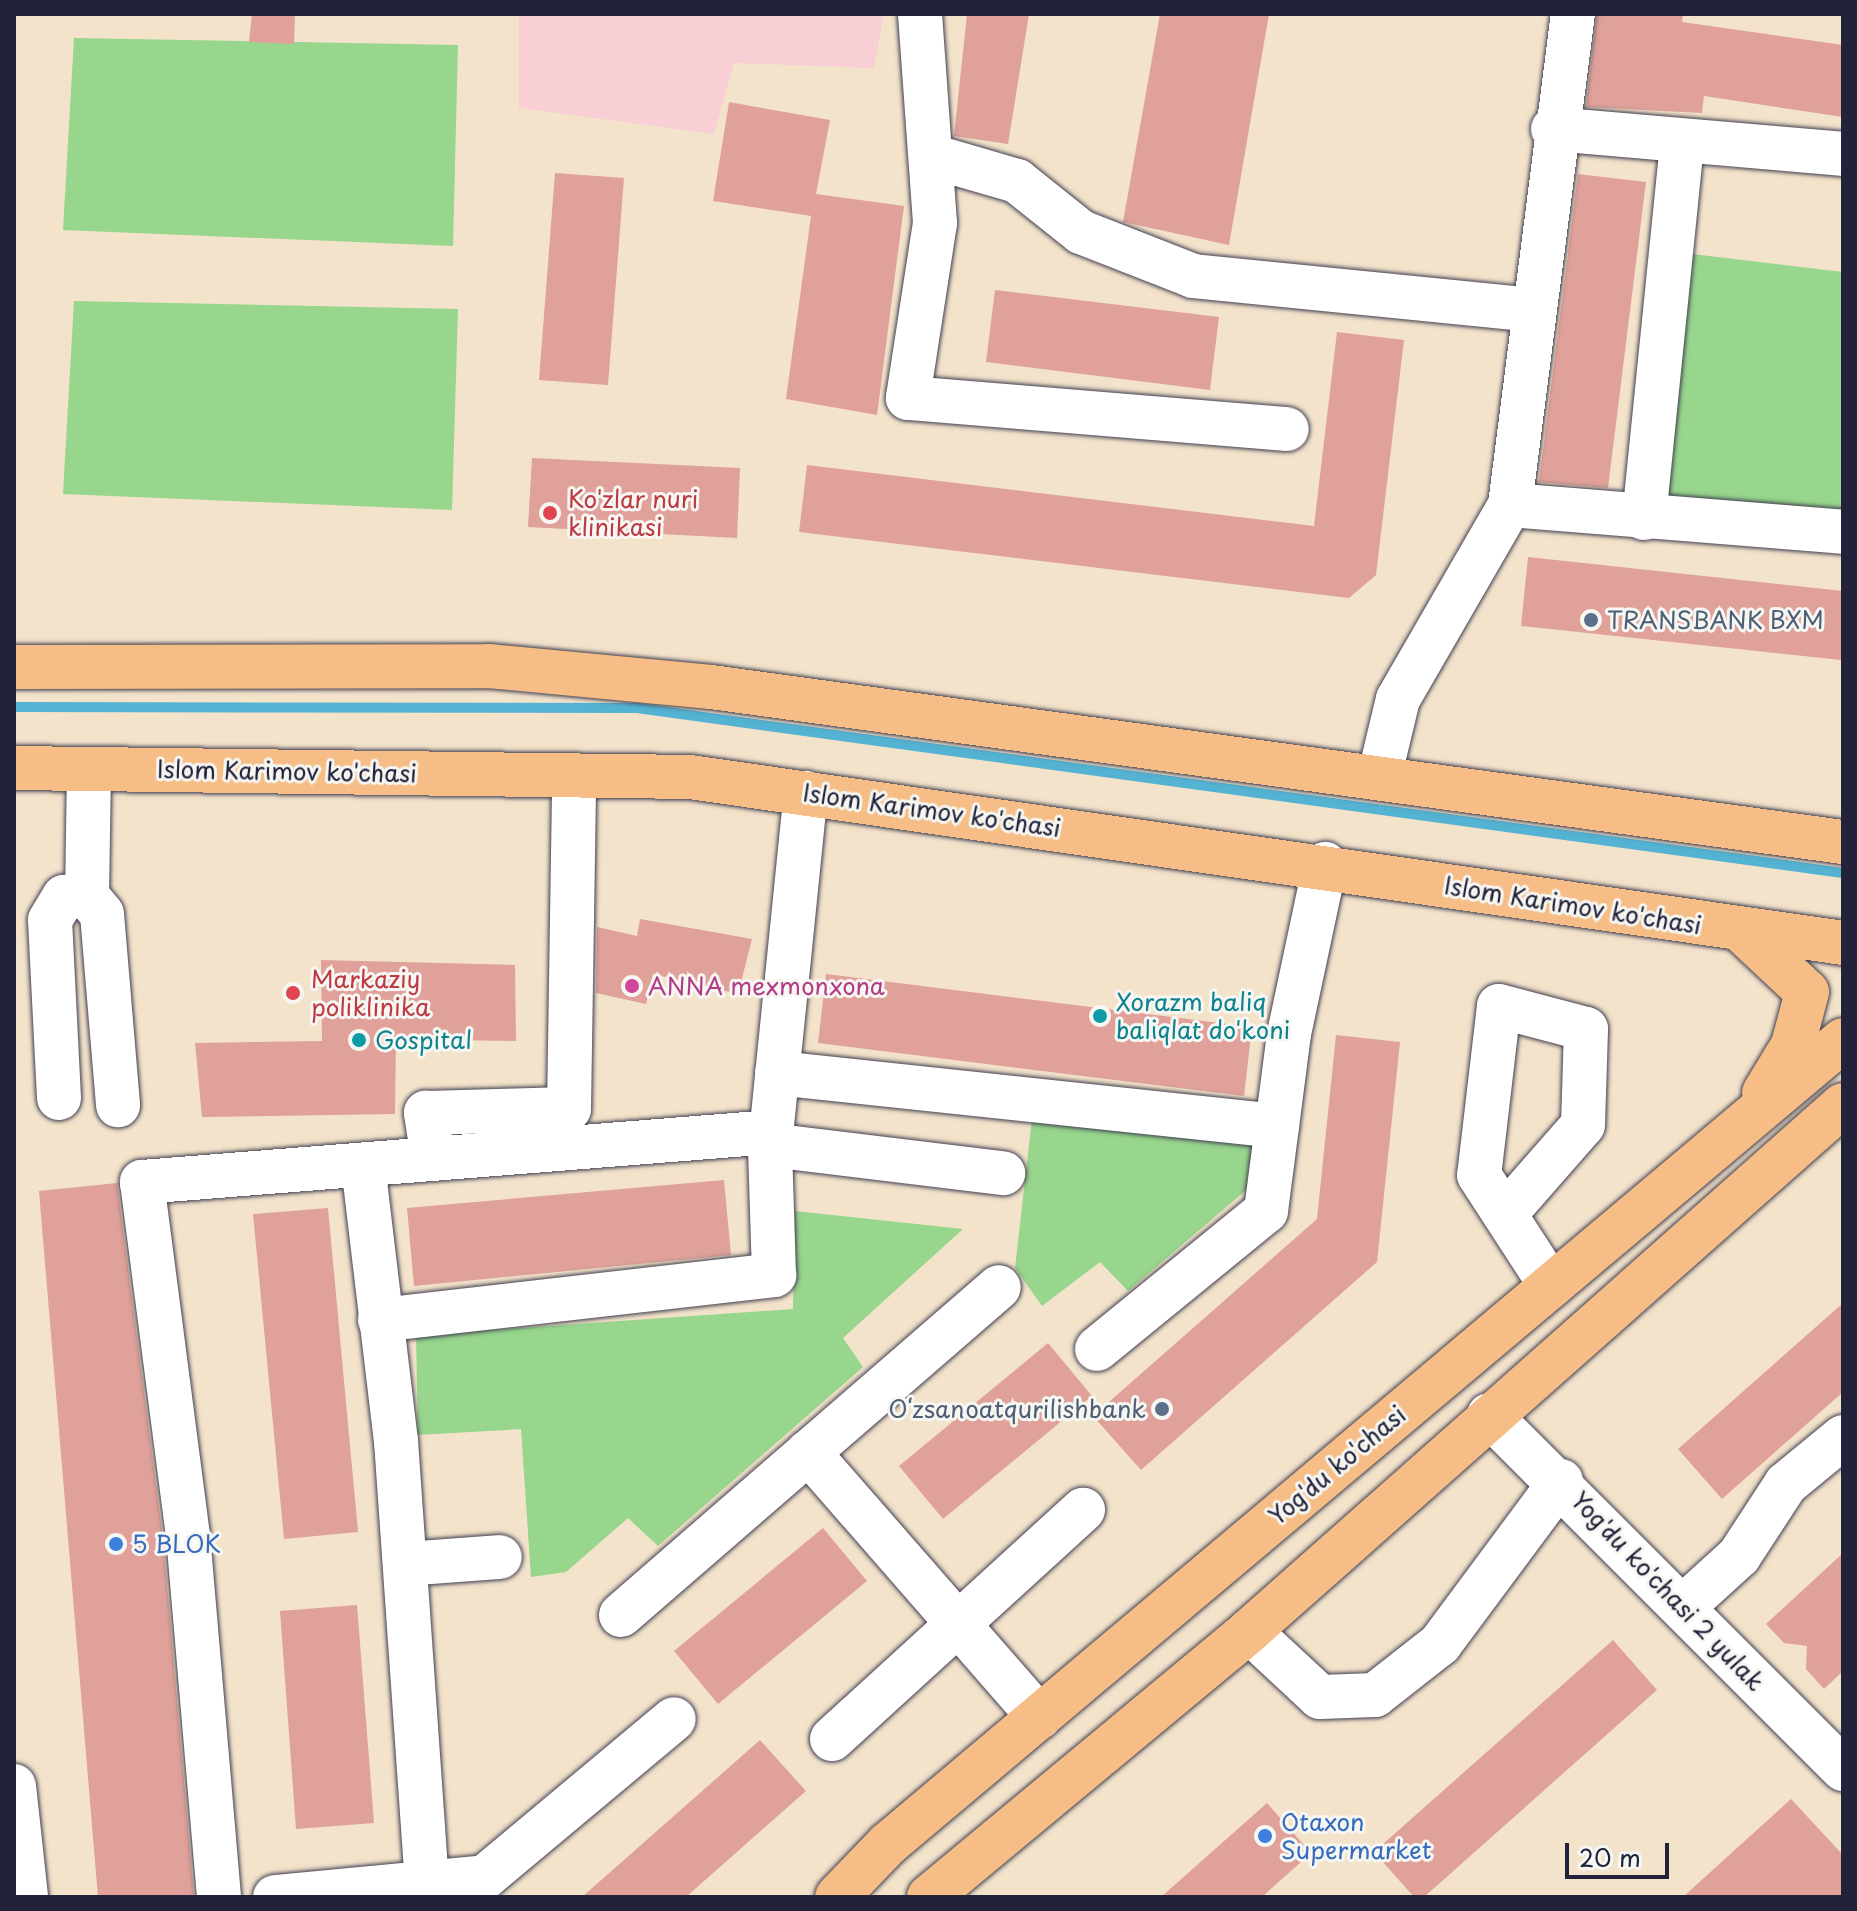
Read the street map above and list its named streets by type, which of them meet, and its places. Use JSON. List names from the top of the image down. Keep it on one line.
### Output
{"streets":{"main road":["Islom Karimov ko'chasi","Yog'du ko'chasi"],"street":["Yog'du ko'chasi 2 yulak"]},"places":["Ko'zlar nuri klinikasi","TRANSBANK BXM","ANNA mexmonxona","Markaziy poliklinika","Xorazm baliq baliqlat do'koni","Gospital","Oʻzsanoatqurilishbank","5 BLOK","Otaxon Supermarket"],"scale_bar":"20 m"}
